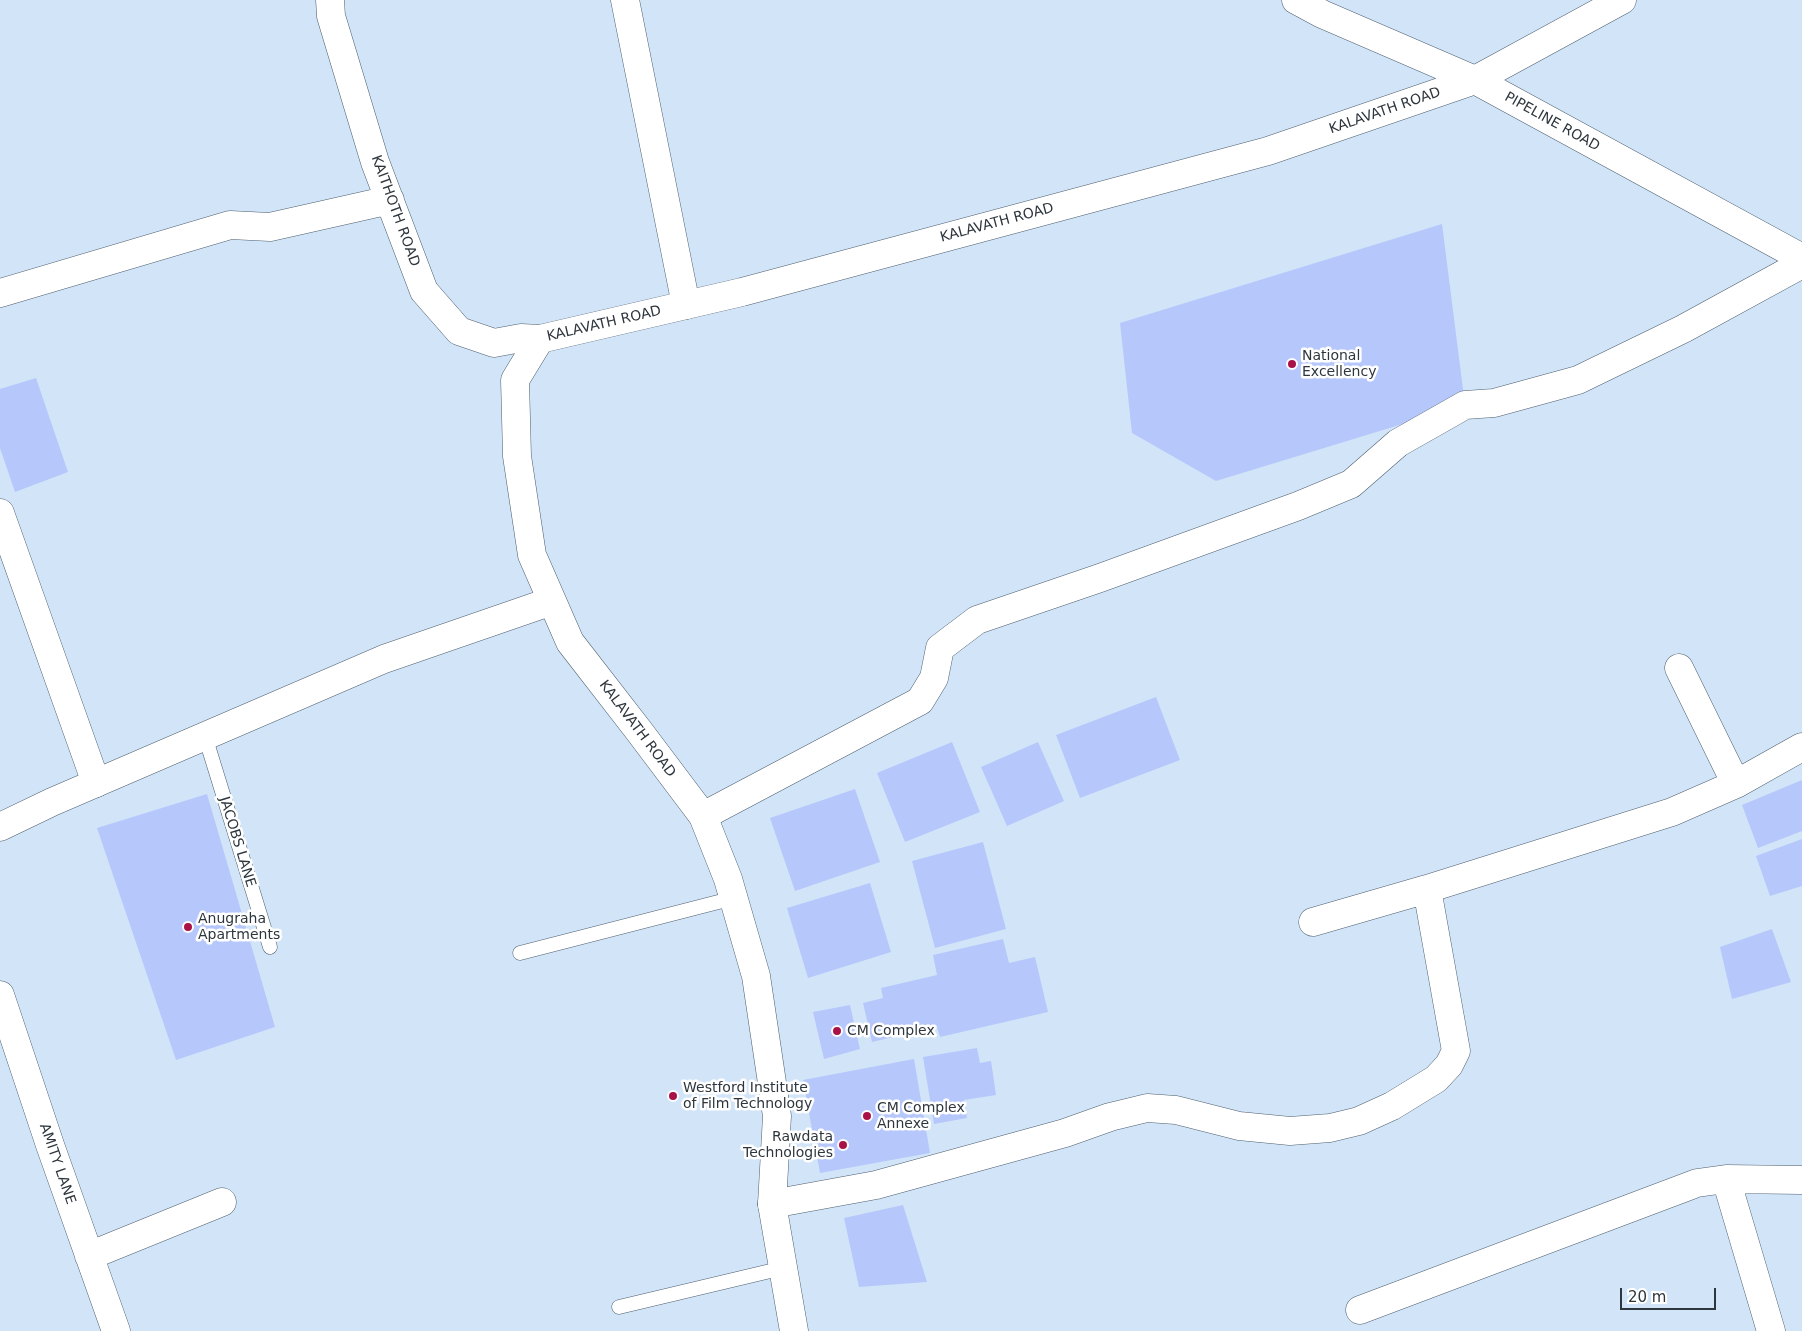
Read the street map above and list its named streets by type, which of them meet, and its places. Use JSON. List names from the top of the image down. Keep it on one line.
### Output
{"streets":{"street":["KALAVATH ROAD","PIPELINE ROAD","KAITHOTH ROAD","AMITY LANE"],"lane":["JACOBS LANE"]},"crossings":[["KALAVATH ROAD","PIPELINE ROAD"],["KALAVATH ROAD","KAITHOTH ROAD"]],"places":["National Excellency","Anugraha Apartments","CM Complex","Westford Institute of Film Technology","CM Complex Annexe","Rawdata Technologies"],"scale_bar":"20 m"}
